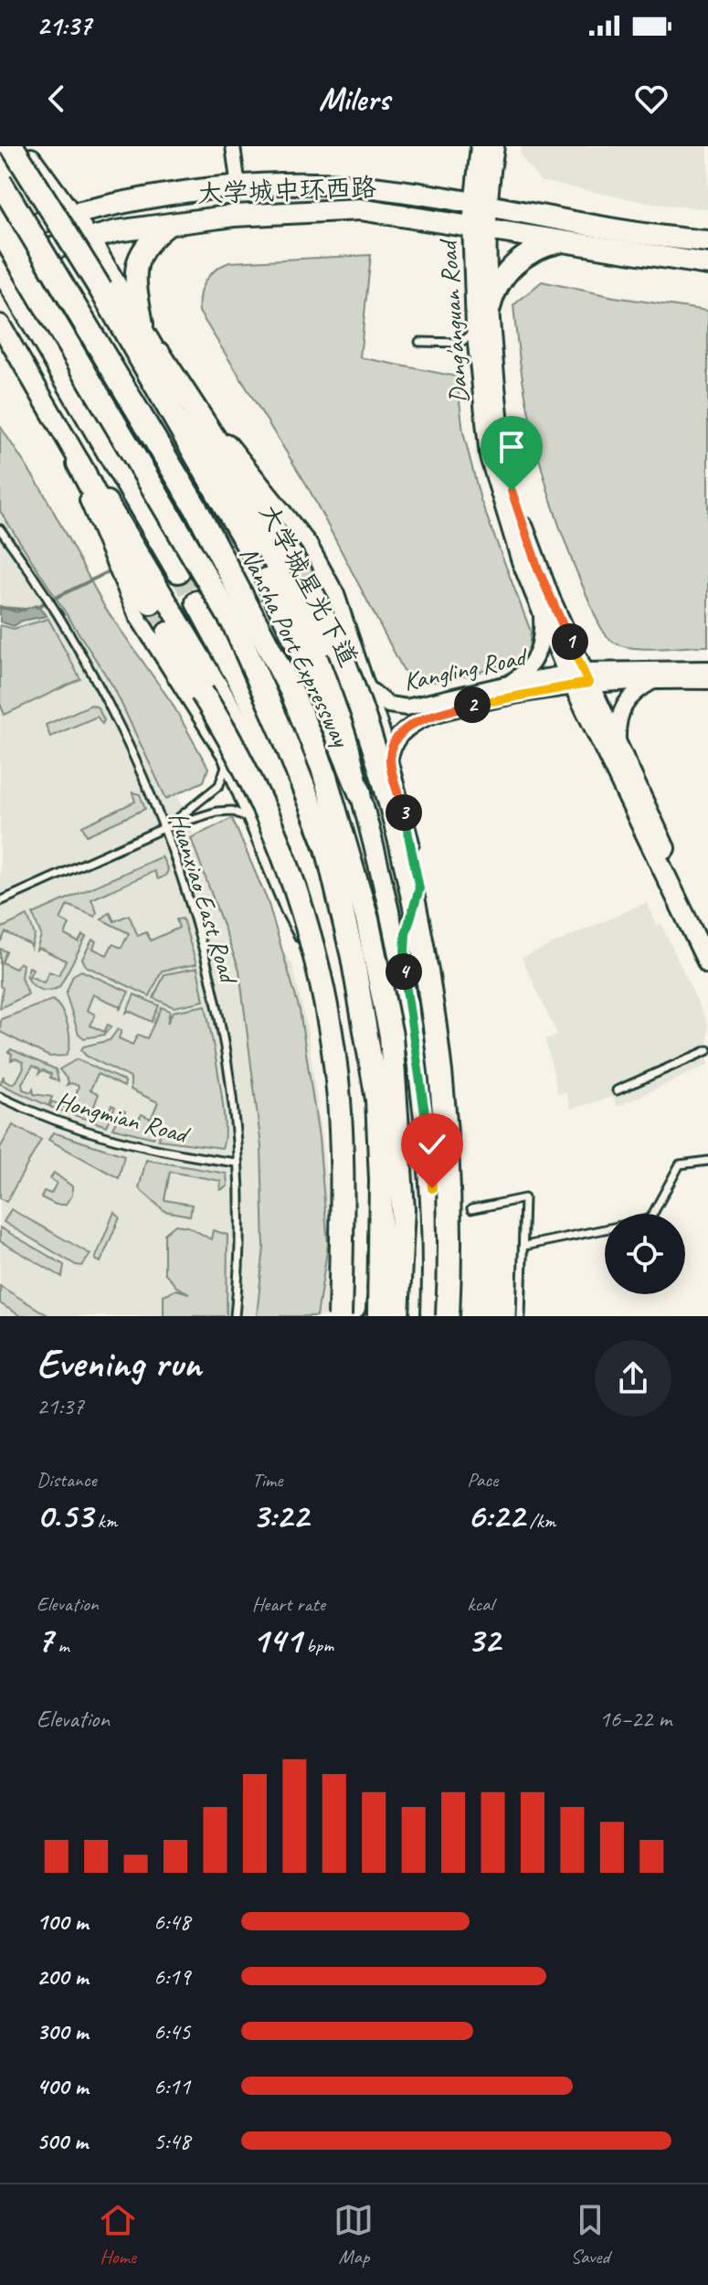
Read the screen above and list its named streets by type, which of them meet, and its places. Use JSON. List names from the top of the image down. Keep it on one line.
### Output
{"streets":{"highway":["Nansha Port Expressway"],"main road":["大学城中环西路","Dang'anguan Road","大学城星光下道"],"street":["Kangling Road"],"lane":["Huanxiao East Road","Hongmian Road"]},"crossings":[["大学城中环西路","Dang'anguan Road"],["大学城中环西路","大学城星光下道"],["大学城中环西路","Nansha Port Expressway"],["Dang'anguan Road","Kangling Road"],["Huanxiao East Road","Hongmian Road"]],"page":{"status":"21:37","header":"Milers","pins":["1","2","3","4"],"heading":["Evening run","21:37"],"stats":[["Distance","0.53 km"],["Time","3:22"],["Pace","6:22 /km"],["Elevation","7 m"],["Heart rate","141 bpm"],["kcal","32"]],"chart":["Elevation","16–22 m"],"list":[{"name":"100 m","note":"6:48"},{"name":"200 m","note":"6:19"},{"name":"300 m","note":"6:45"},{"name":"400 m","note":"6:11"},{"name":"500 m","note":"5:48"}],"tabs":["Home","Map","Saved"]}}
